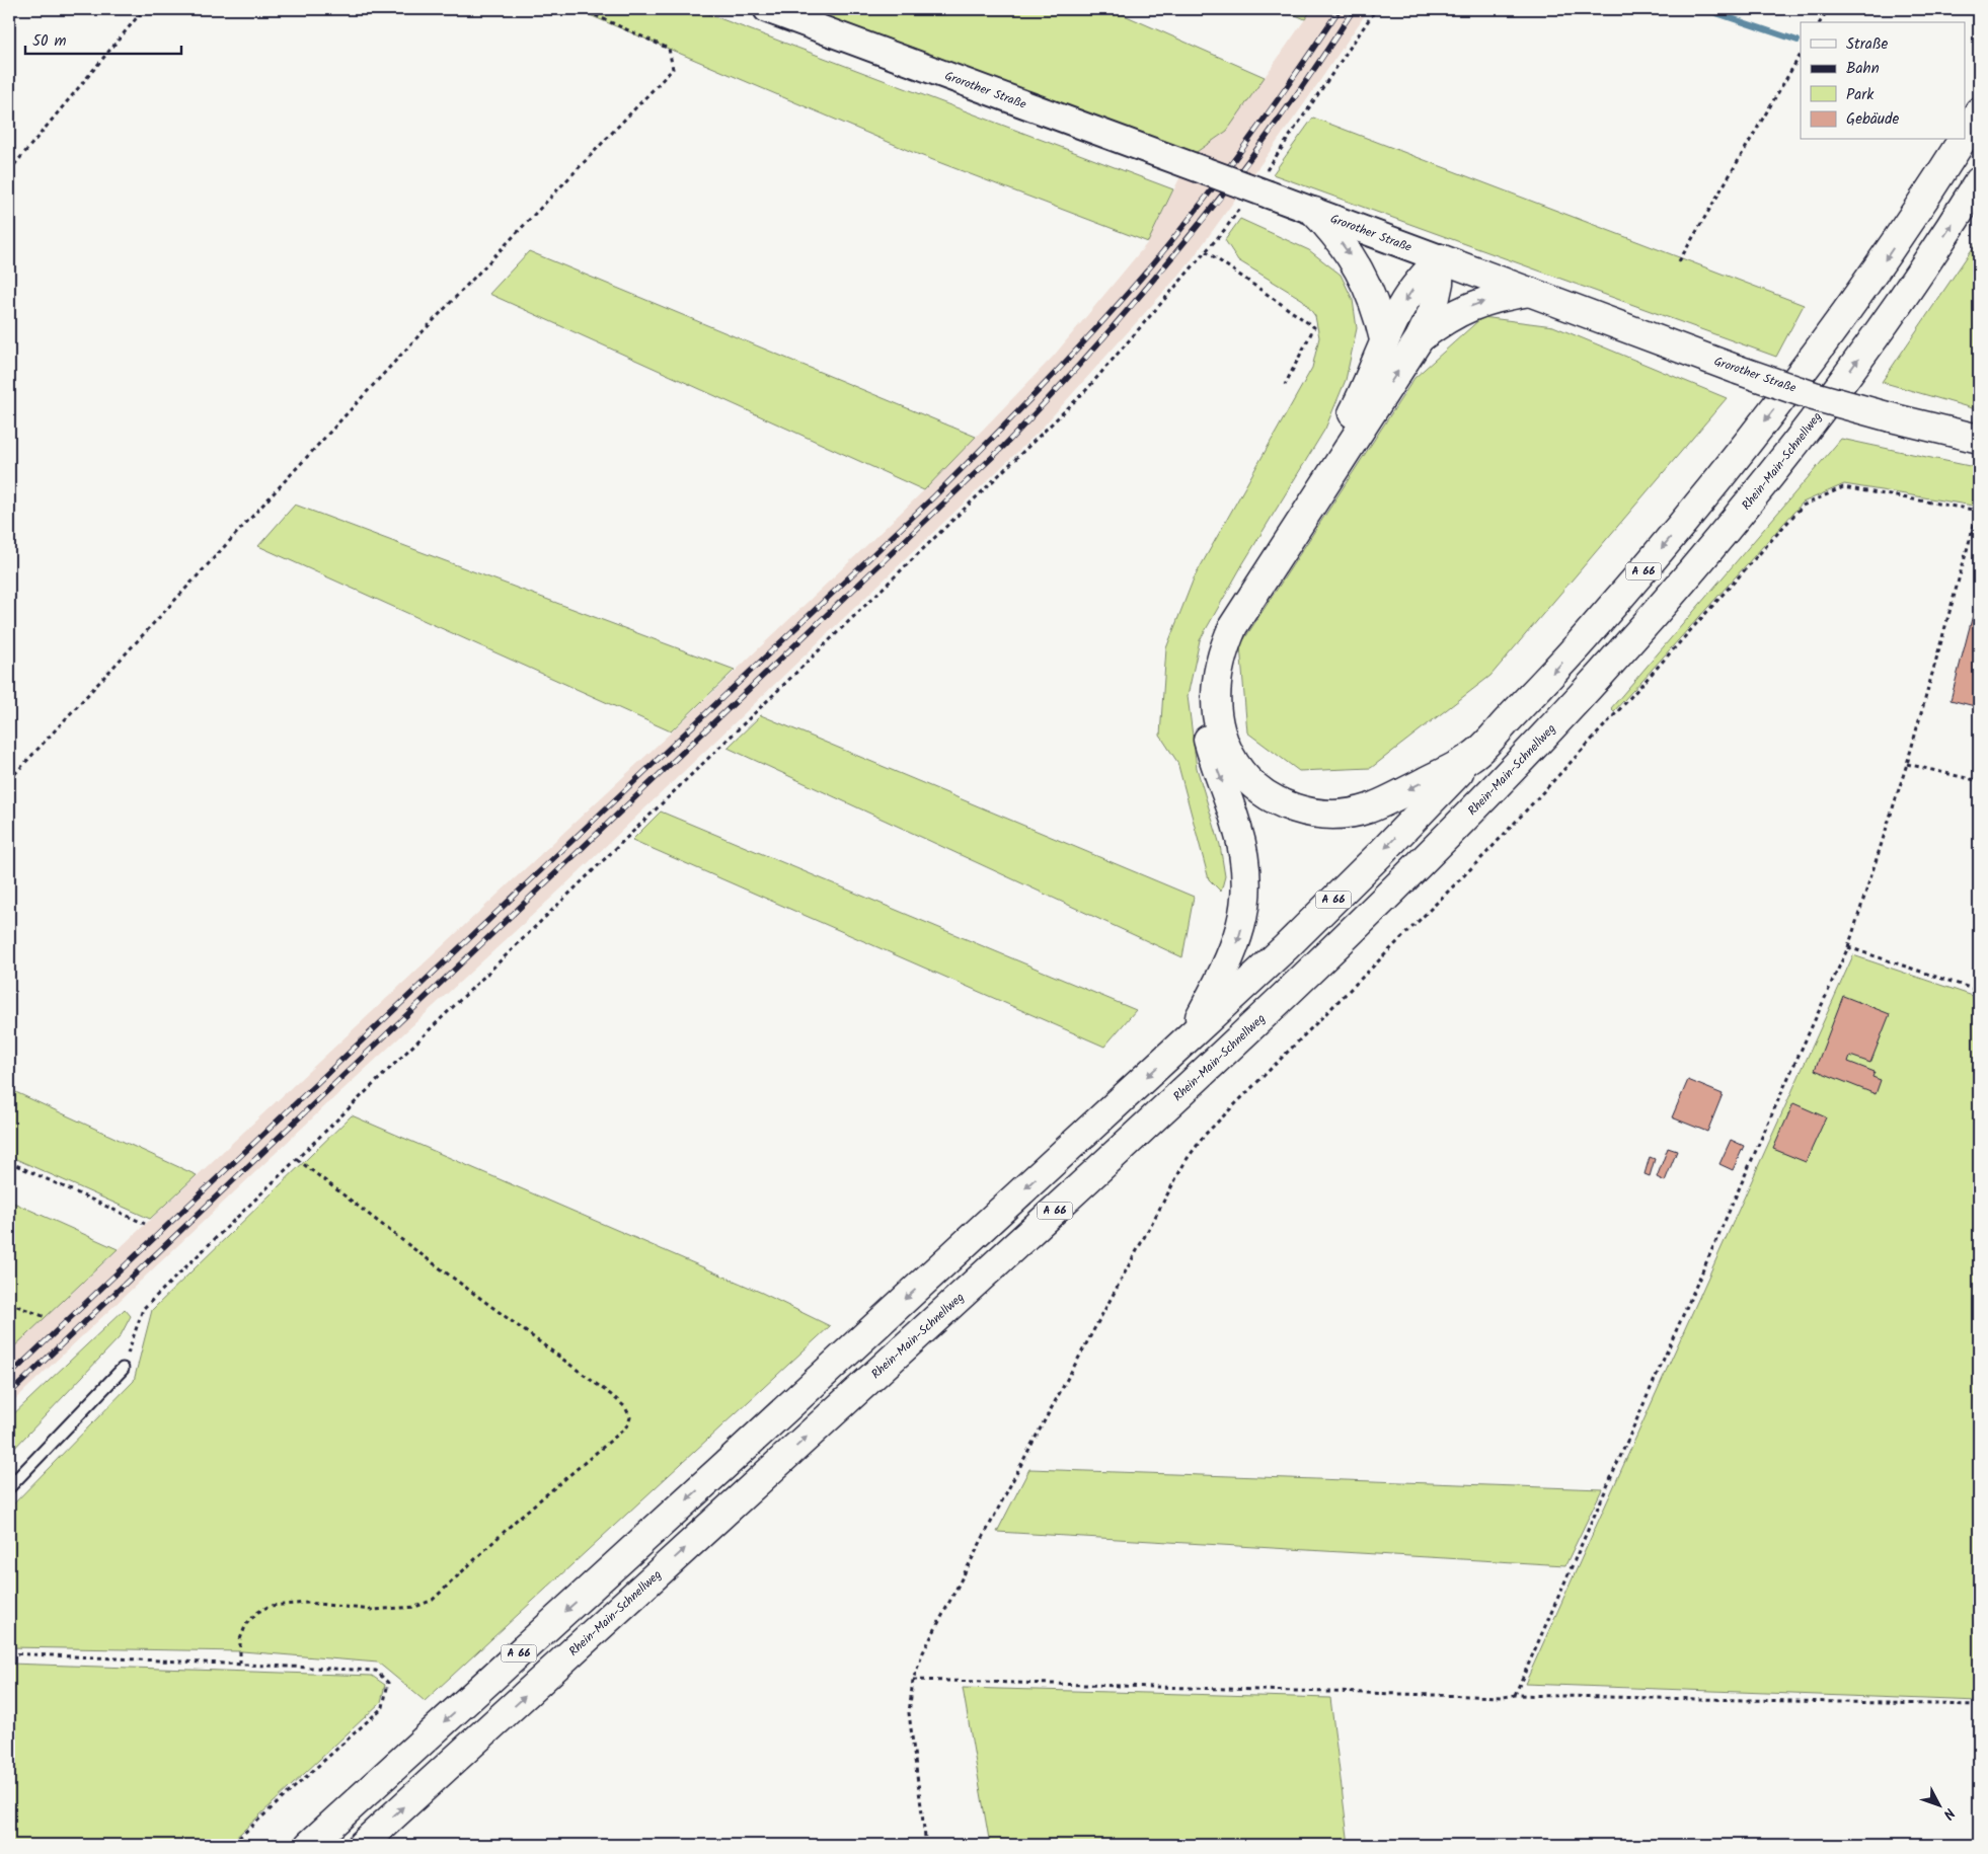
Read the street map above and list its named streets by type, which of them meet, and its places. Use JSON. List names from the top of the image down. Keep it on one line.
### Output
{"streets":{"main road":["Grorother Straße","Rhein-Main-Schnellweg","A 66"]},"legend":["Straße","Bahn","Park","Gebäude"],"scale_bar":"50 m","north":"bottom right"}
